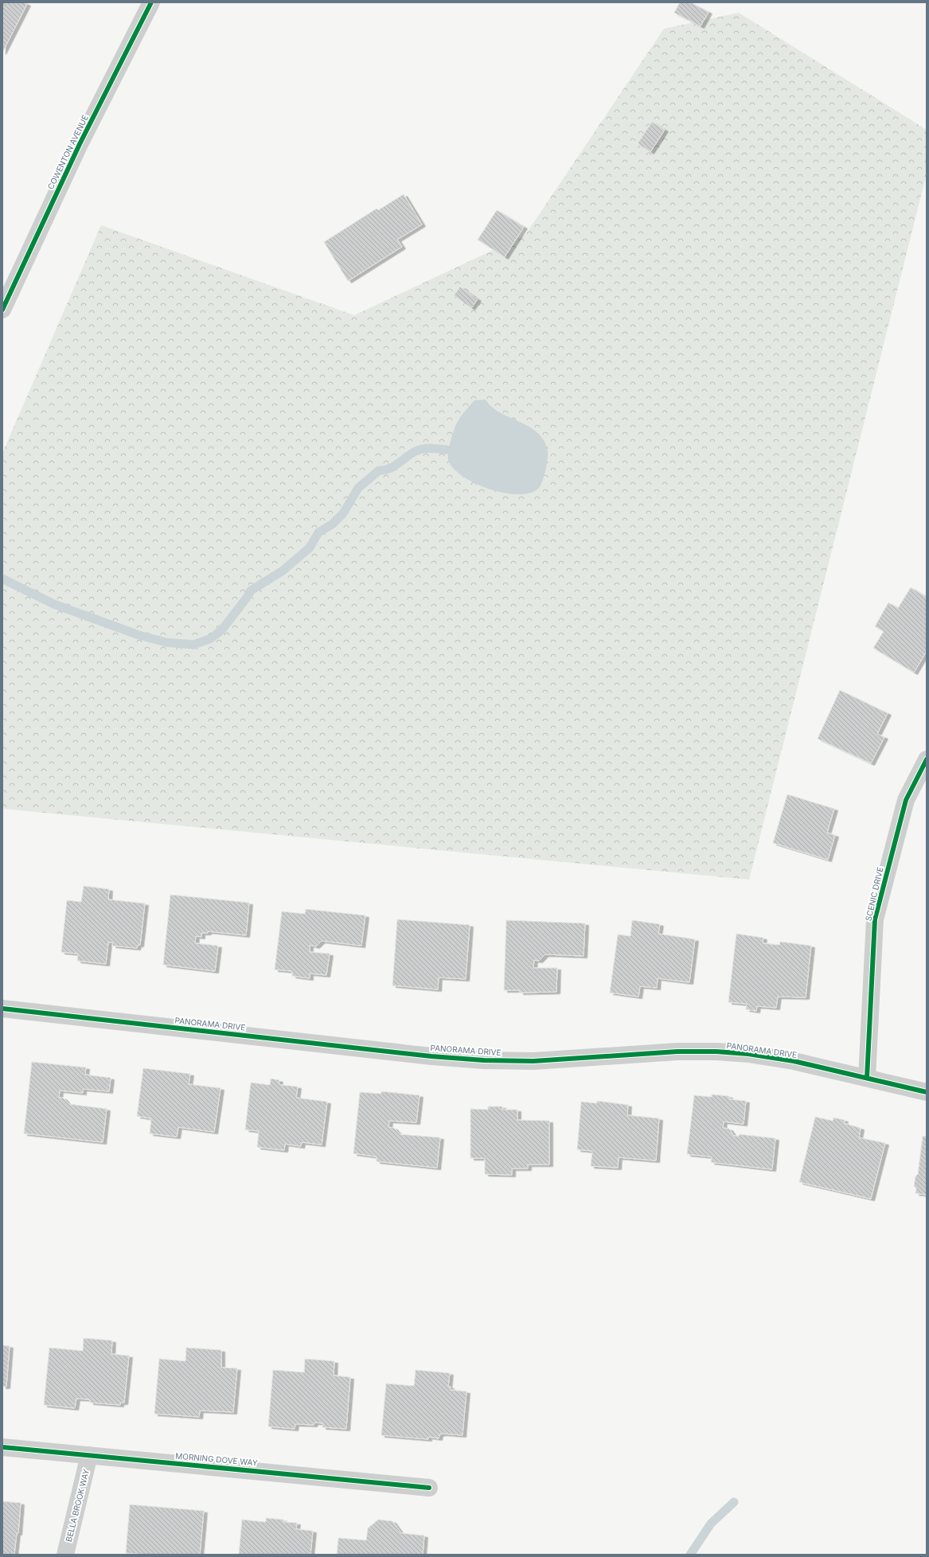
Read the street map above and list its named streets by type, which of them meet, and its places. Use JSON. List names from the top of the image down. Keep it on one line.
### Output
{"streets":{"street":["COWENTON AVENUE","SCENIC DRIVE","PANORAMA DRIVE","MORNING DOVE WAY","BELLA BROOK WAY"]},"crossings":[["SCENIC DRIVE","PANORAMA DRIVE"],["MORNING DOVE WAY","BELLA BROOK WAY"]]}
